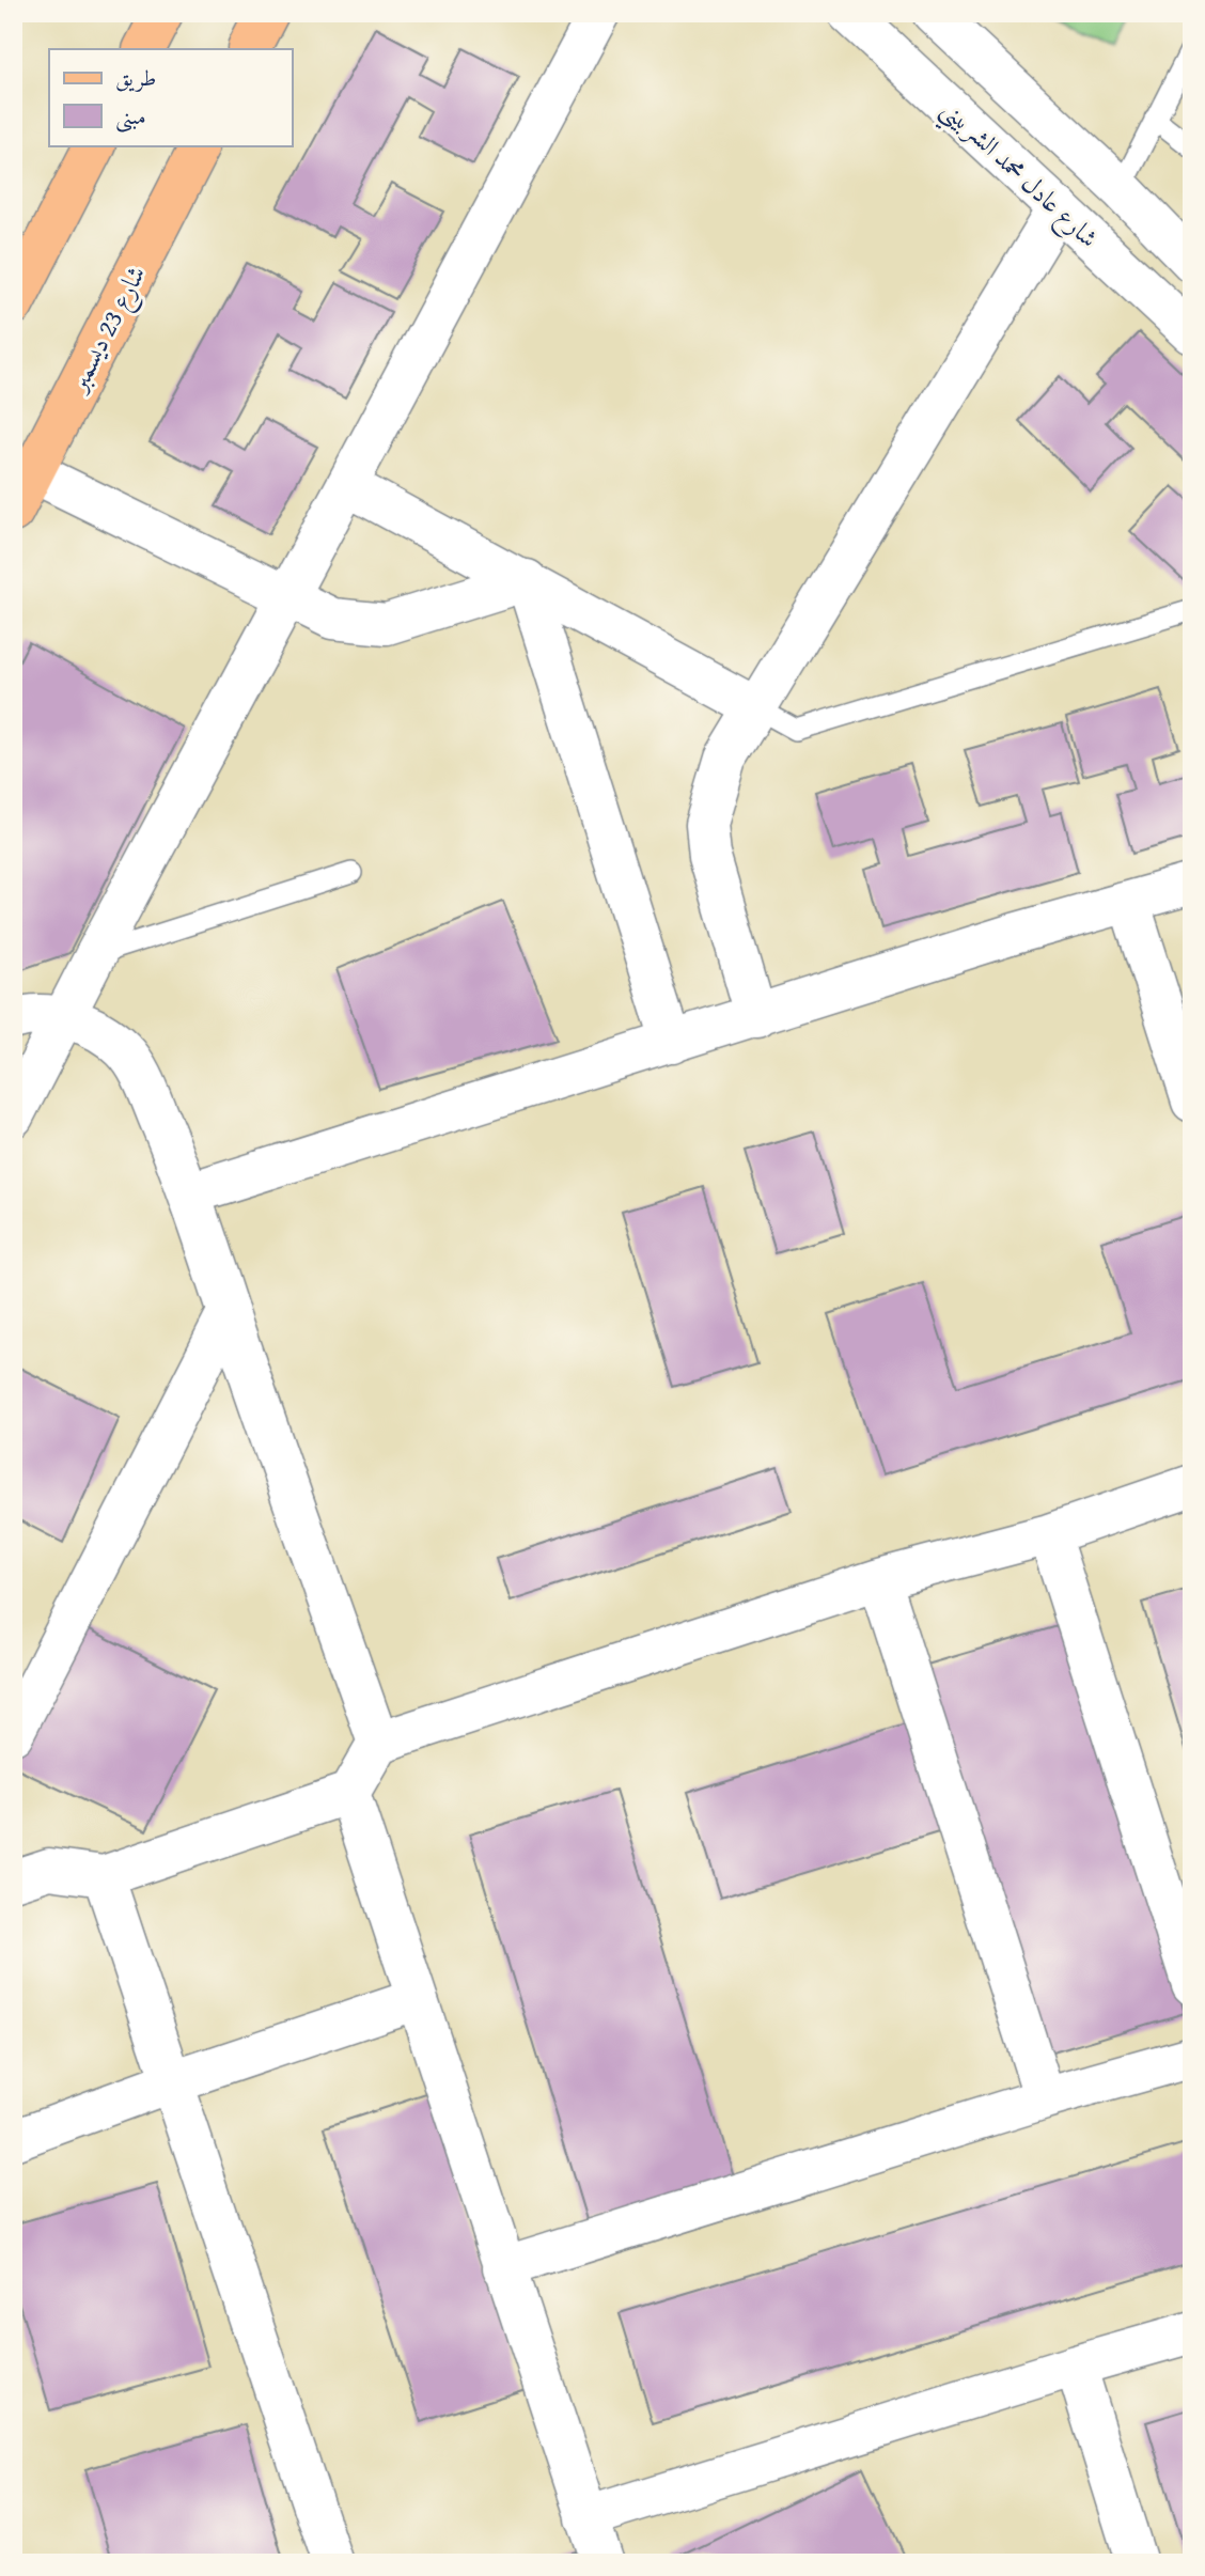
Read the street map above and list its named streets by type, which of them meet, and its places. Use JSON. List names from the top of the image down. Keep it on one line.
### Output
{"streets":{"main road":["شارع 23 ديسمبر"],"street":["شارع عادل محمد الشربيني"]},"legend":["طريق","مبنى"]}
